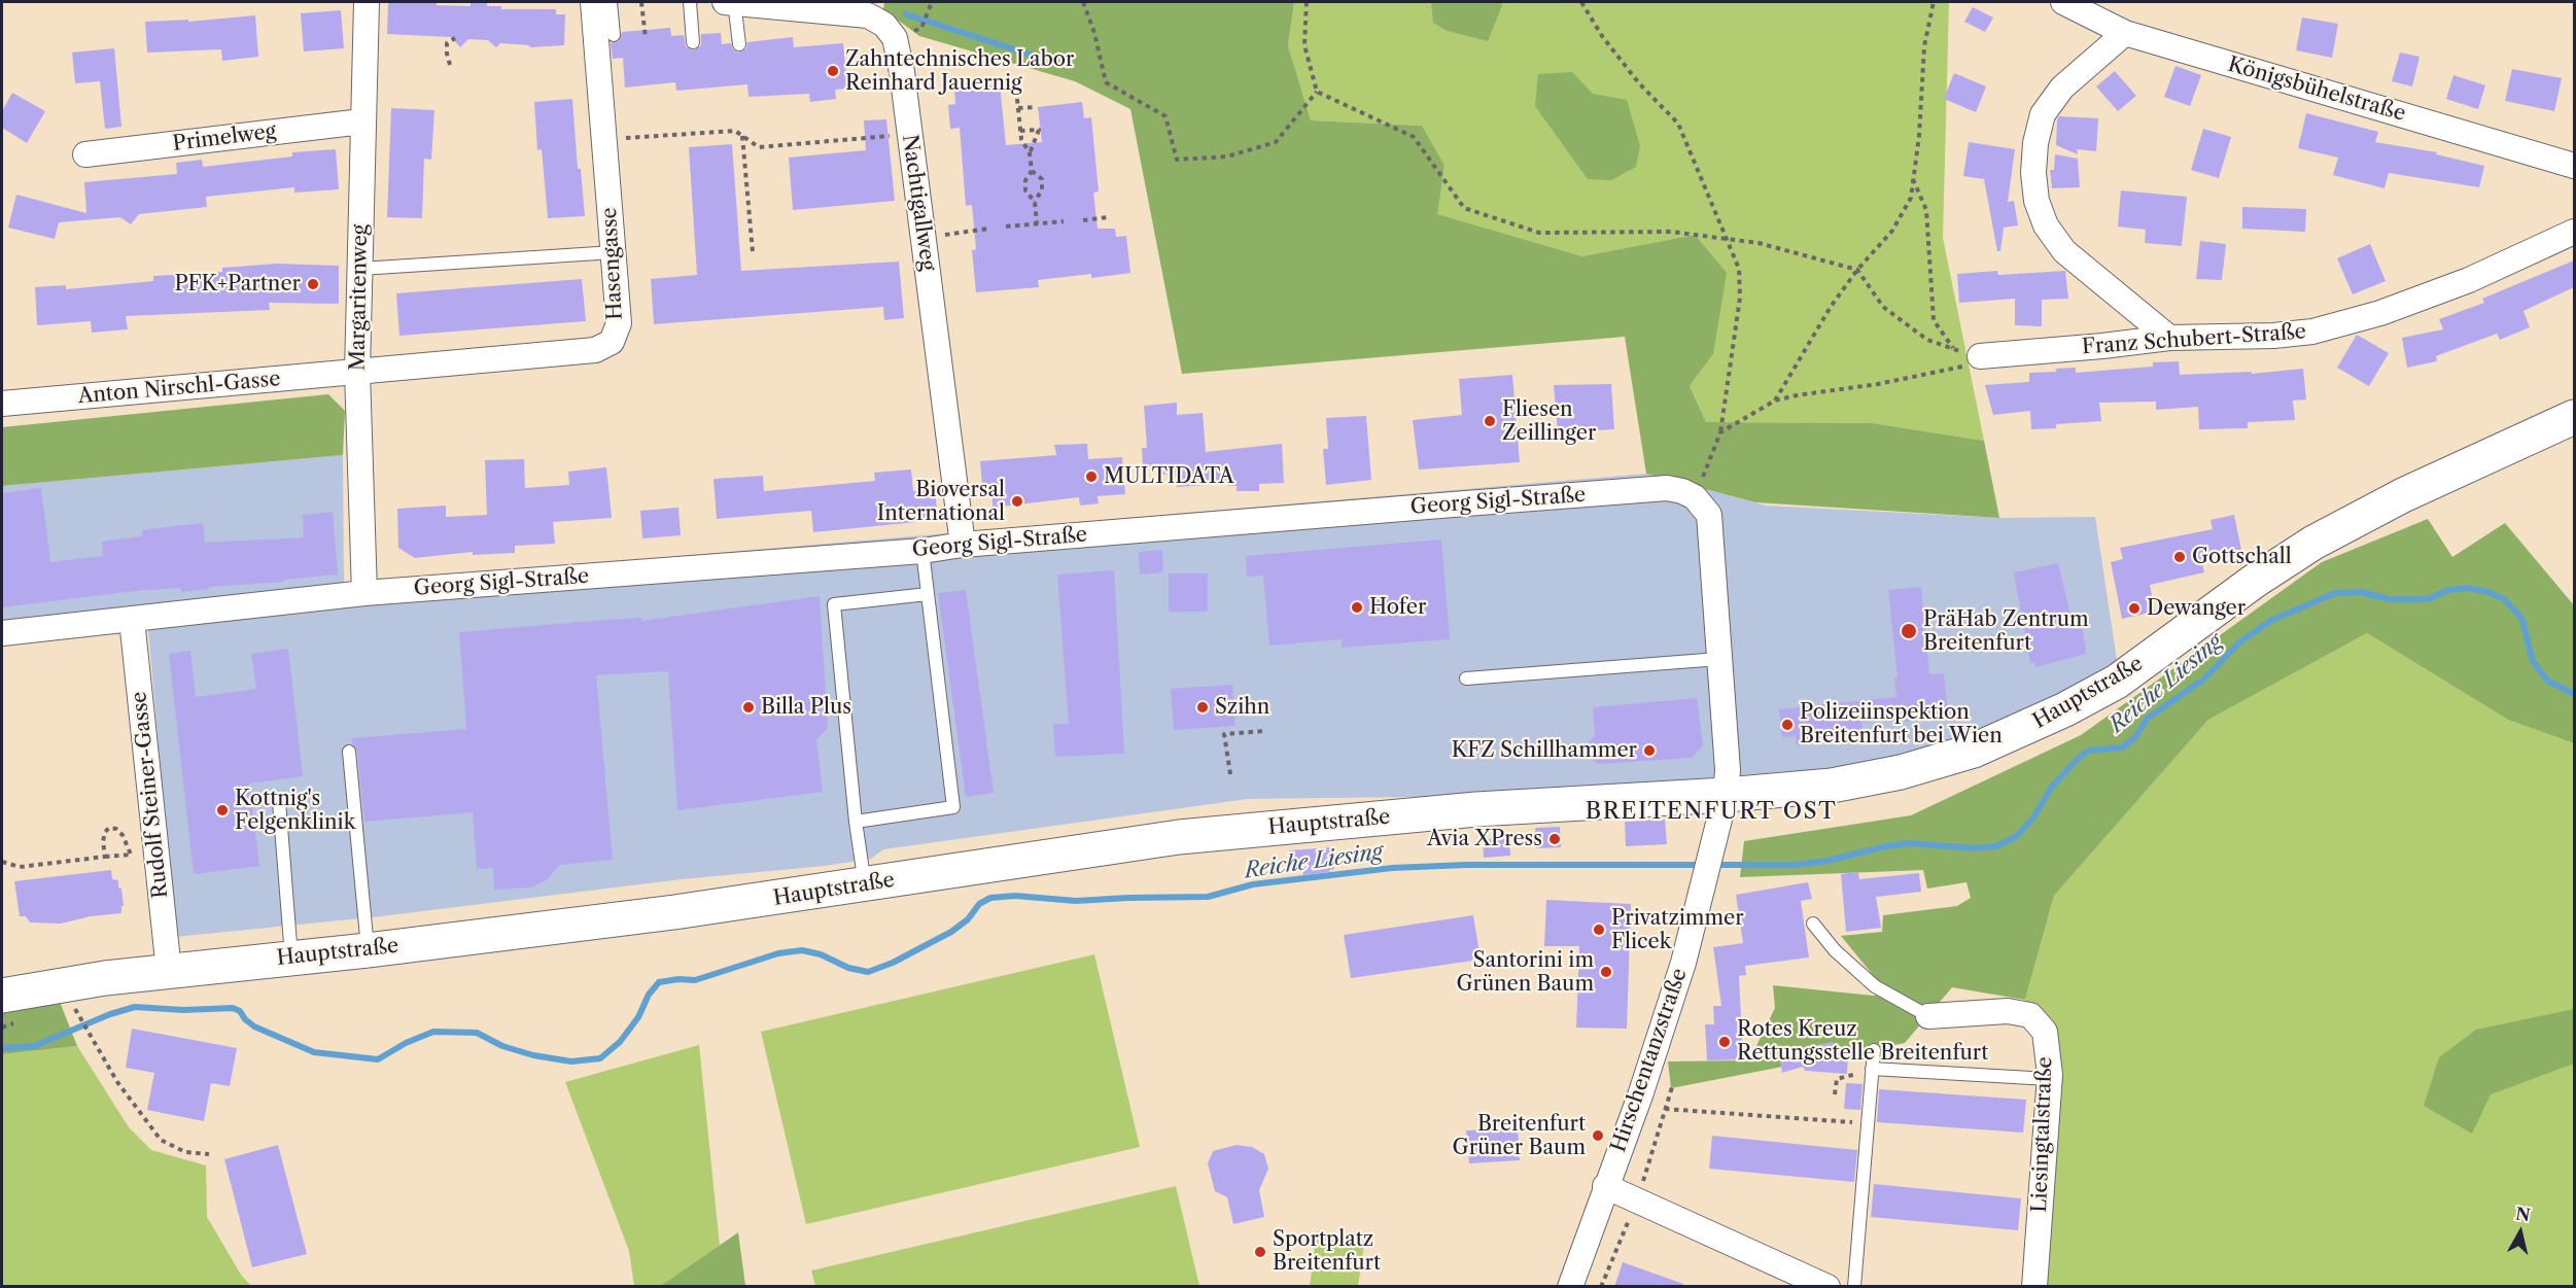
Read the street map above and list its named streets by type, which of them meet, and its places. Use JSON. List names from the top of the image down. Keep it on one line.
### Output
{"streets":{"main road":["Hauptstraße"],"street":["Königsbühelstraße","Primelweg","Nachtigallweg","Hasengasse","Margaritenweg","Franz Schubert-Straße","Anton Nirschl-Gasse","Georg Sigl-Straße","Rudolf Steiner-Gasse","Hirschentanzstraße","Liesingtalstraße"]},"crossings":[["Primelweg","Margaritenweg"],["Nachtigallweg","Georg Sigl-Straße"],["Hasengasse","Margaritenweg"],["Hasengasse","Anton Nirschl-Gasse"],["Margaritenweg","Anton Nirschl-Gasse"],["Margaritenweg","Georg Sigl-Straße"],["Georg Sigl-Straße","Rudolf Steiner-Gasse"],["Hauptstraße","Rudolf Steiner-Gasse"],["Hauptstraße","Hirschentanzstraße"]],"districts":["BREITENFURT OST"],"water":["Reiche Liesing"],"places":["Zahntechnisches Labor Reinhard Jauernig","PFK+Partner","Fliesen Zeillinger","MULTIDATA","Bioversal International","Gottschall","Hofer","Dewanger","PräHab Zentrum Breitenfurt","Billa Plus","Szihn","Polizeiinspektion Breitenfurt bei Wien","KFZ Schillhammer","Kottnig's Felgenklinik","Avia XPress","Privatzimmer Flicek","Santorini im Grünen Baum","Rotes Kreuz Rettungsstelle Breitenfurt","Breitenfurt Grüner Baum","Sportplatz Breitenfurt"],"north":"top"}
